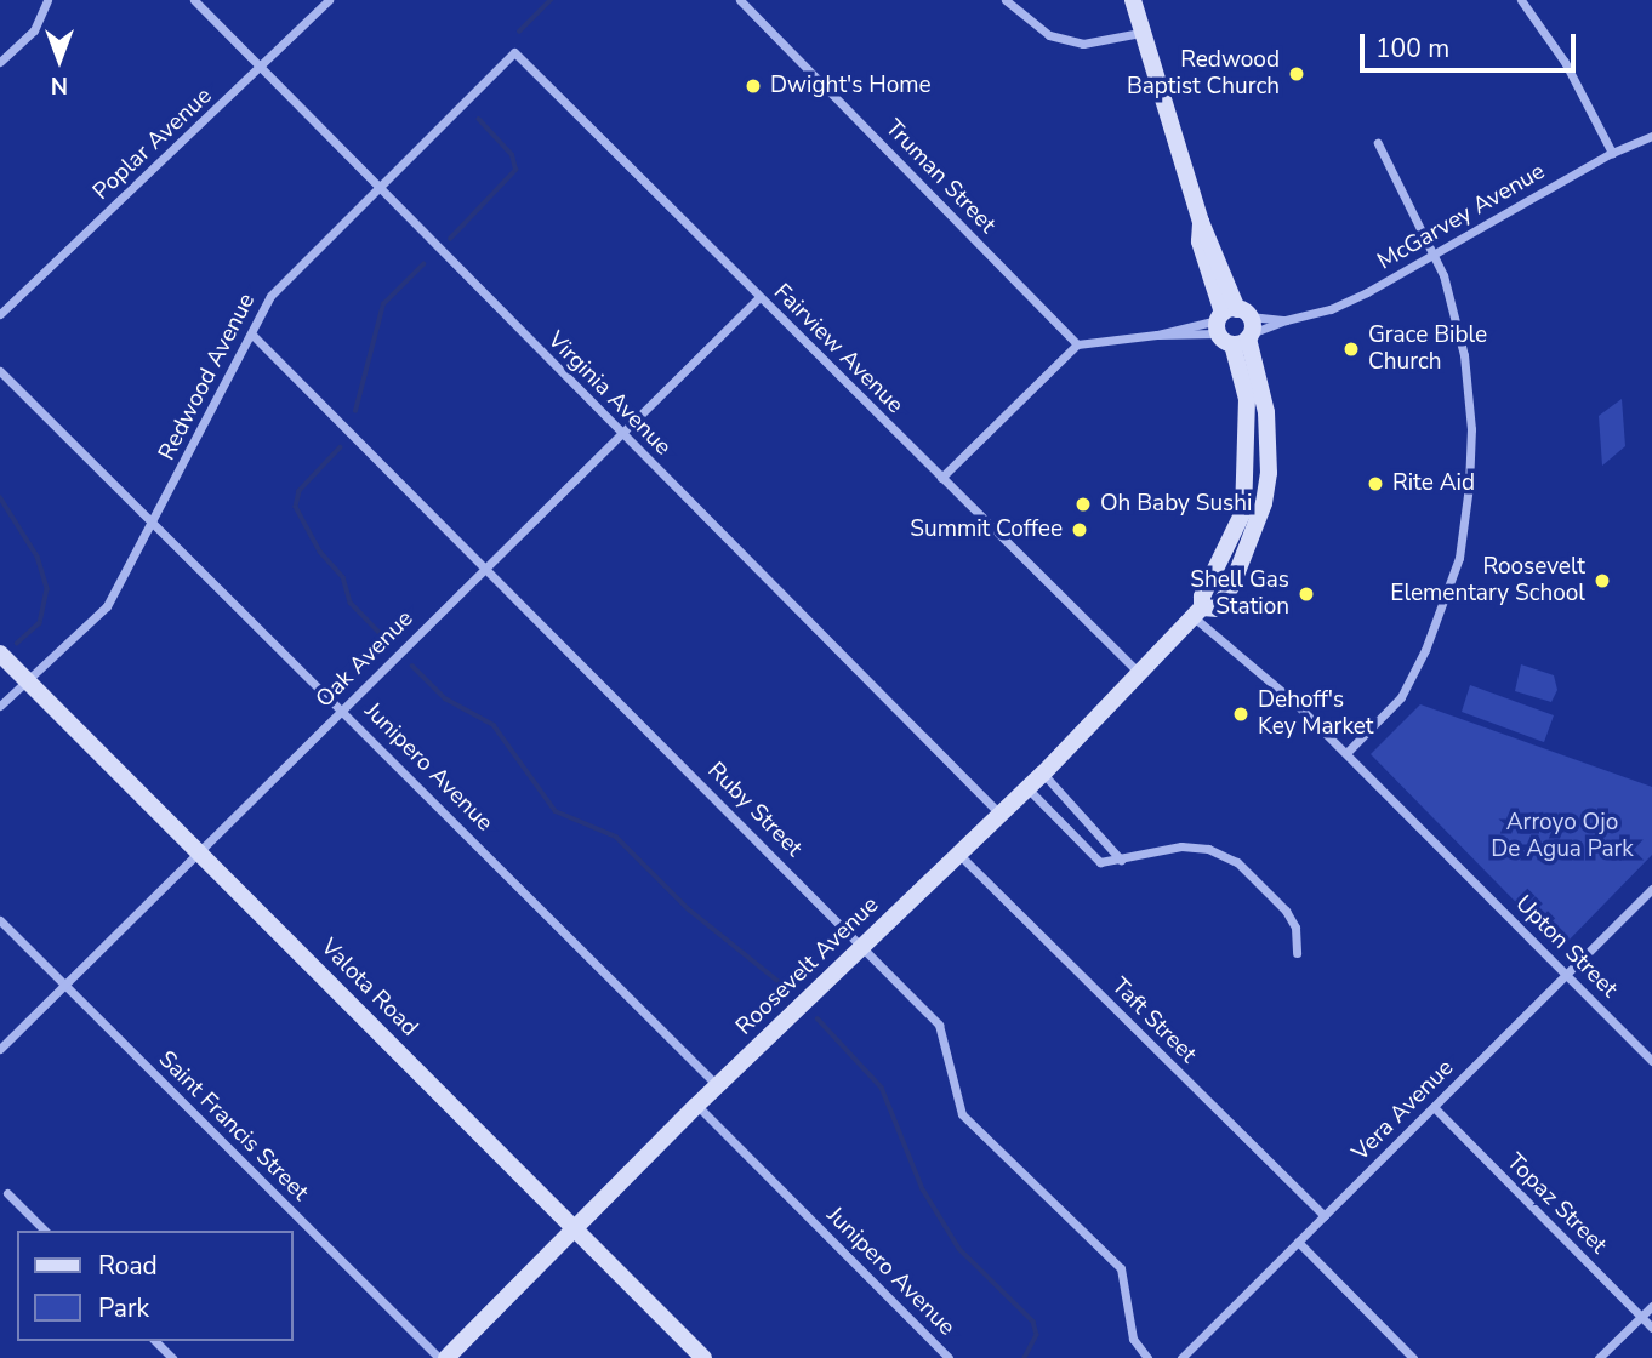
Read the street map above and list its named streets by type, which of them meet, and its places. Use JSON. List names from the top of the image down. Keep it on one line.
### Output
{"streets":{"street":["Poplar Avenue","Truman Street","McGarvey Avenue","Fairview Avenue","Redwood Avenue","Virginia Avenue","Oak Avenue","Junipero Avenue","Ruby Street","Upton Street","Roosevelt Avenue","Valota Road","Taft Street","Vera Avenue","Saint Francis Street","Topaz Street"]},"crossings":[["Poplar Avenue","Virginia Avenue"],["Truman Street","McGarvey Avenue"],["McGarvey Avenue","Roosevelt Avenue"],["Fairview Avenue","Redwood Avenue"],["Fairview Avenue","Oak Avenue"],["Fairview Avenue","Roosevelt Avenue"],["Redwood Avenue","Virginia Avenue"],["Redwood Avenue","Junipero Avenue"],["Redwood Avenue","Ruby Street"],["Redwood Avenue","Valota Road"],["Virginia Avenue","Oak Avenue"],["Virginia Avenue","Roosevelt Avenue"],["Oak Avenue","Junipero Avenue"],["Oak Avenue","Ruby Street"],["Oak Avenue","Valota Road"],["Oak Avenue","Saint Francis Street"],["Junipero Avenue","Roosevelt Avenue"],["Ruby Street","Roosevelt Avenue"],["Upton Street","Roosevelt Avenue"],["Upton Street","Vera Avenue"],["Roosevelt Avenue","Valota Road"],["Roosevelt Avenue","Taft Street"],["Taft Street","Vera Avenue"],["Vera Avenue","Topaz Street"]],"parks":["Arroyo Ojo De Agua Park"],"places":["Redwood Baptist Church","Dwight's Home","Grace Bible Church","Rite Aid","Oh Baby Sushi","Summit Coffee","Roosevelt Elementary School","Shell Gas Station","Dehoff's Key Market"],"legend":["Road","Park"],"scale_bar":"100 m","north":"bottom"}
